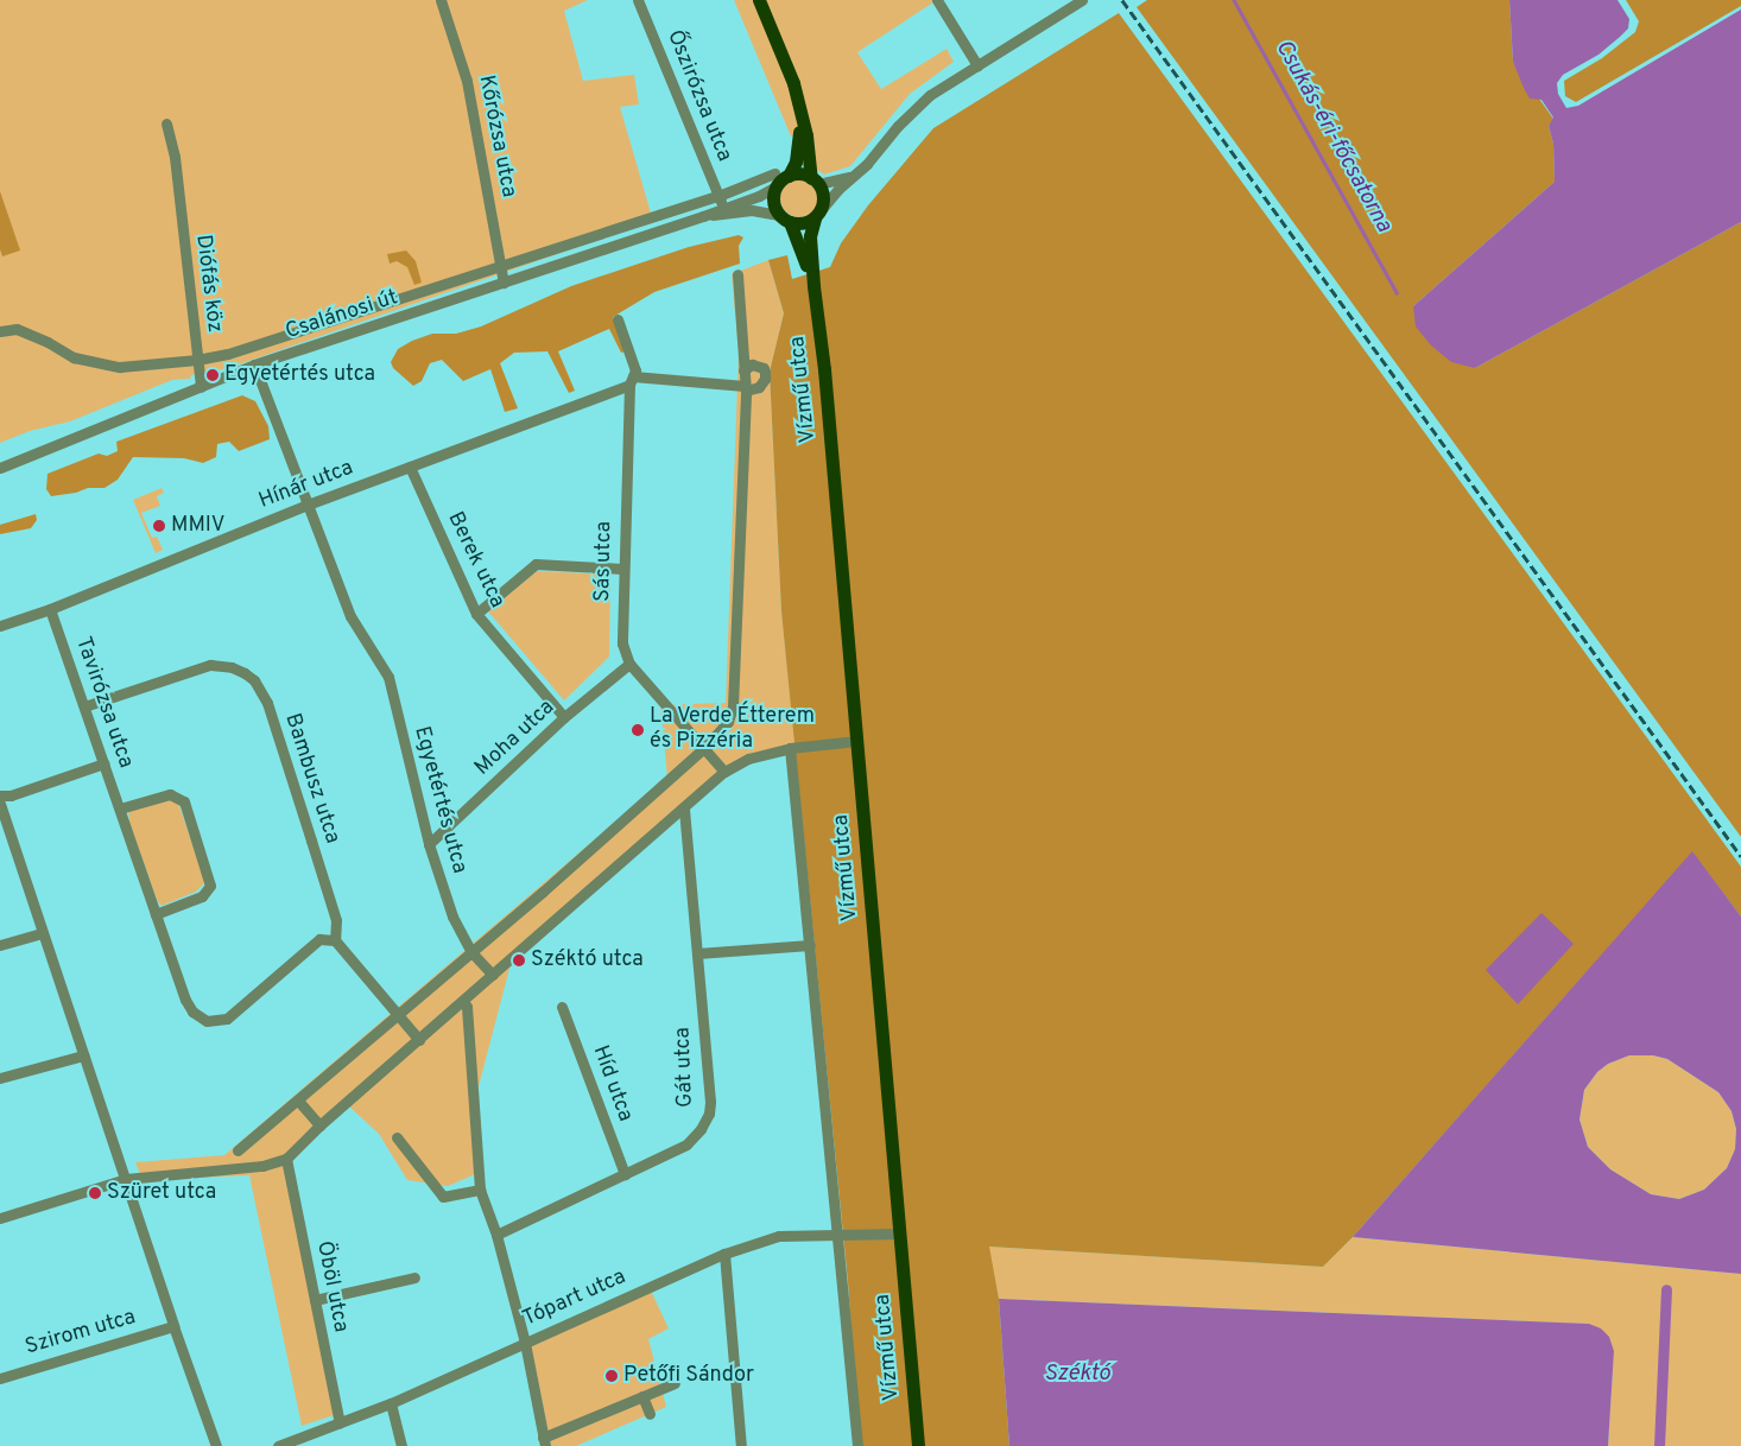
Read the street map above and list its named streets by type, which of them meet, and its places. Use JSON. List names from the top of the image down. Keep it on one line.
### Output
{"streets":{"main road":["Vízmű utca"],"street":["Őszirózsa utca","Kőrózsa utca","Diófás köz","Csalánosi út","Hínár utca","Berek utca","Sás utca","Tavirózsa utca","Moha utca","Bambusz utca","Egyetértés utca","Gát utca","Híd utca","Öböl utca","Tópart utca","Szirom utca"]},"crossings":[["Őszirózsa utca","Csalánosi út"],["Kőrózsa utca","Csalánosi út"],["Diófás köz","Csalánosi út"],["Csalánosi út","Egyetértés utca"],["Vízmű utca","Tópart utca"],["Hínár utca","Berek utca"],["Hínár utca","Sás utca"],["Hínár utca","Tavirózsa utca"],["Hínár utca","Egyetértés utca"],["Berek utca","Moha utca"],["Sás utca","Moha utca"],["Tavirózsa utca","Bambusz utca"],["Moha utca","Egyetértés utca"],["Gát utca","Híd utca"],["Öböl utca","Tópart utca"]],"water":["Csukás-éri-főcsatorna","Széktó"],"places":["Egyetértés utca","MMIV","La Verde Étterem és Pizzéria","Széktó utca","Szüret utca","Petőfi Sándor"]}
